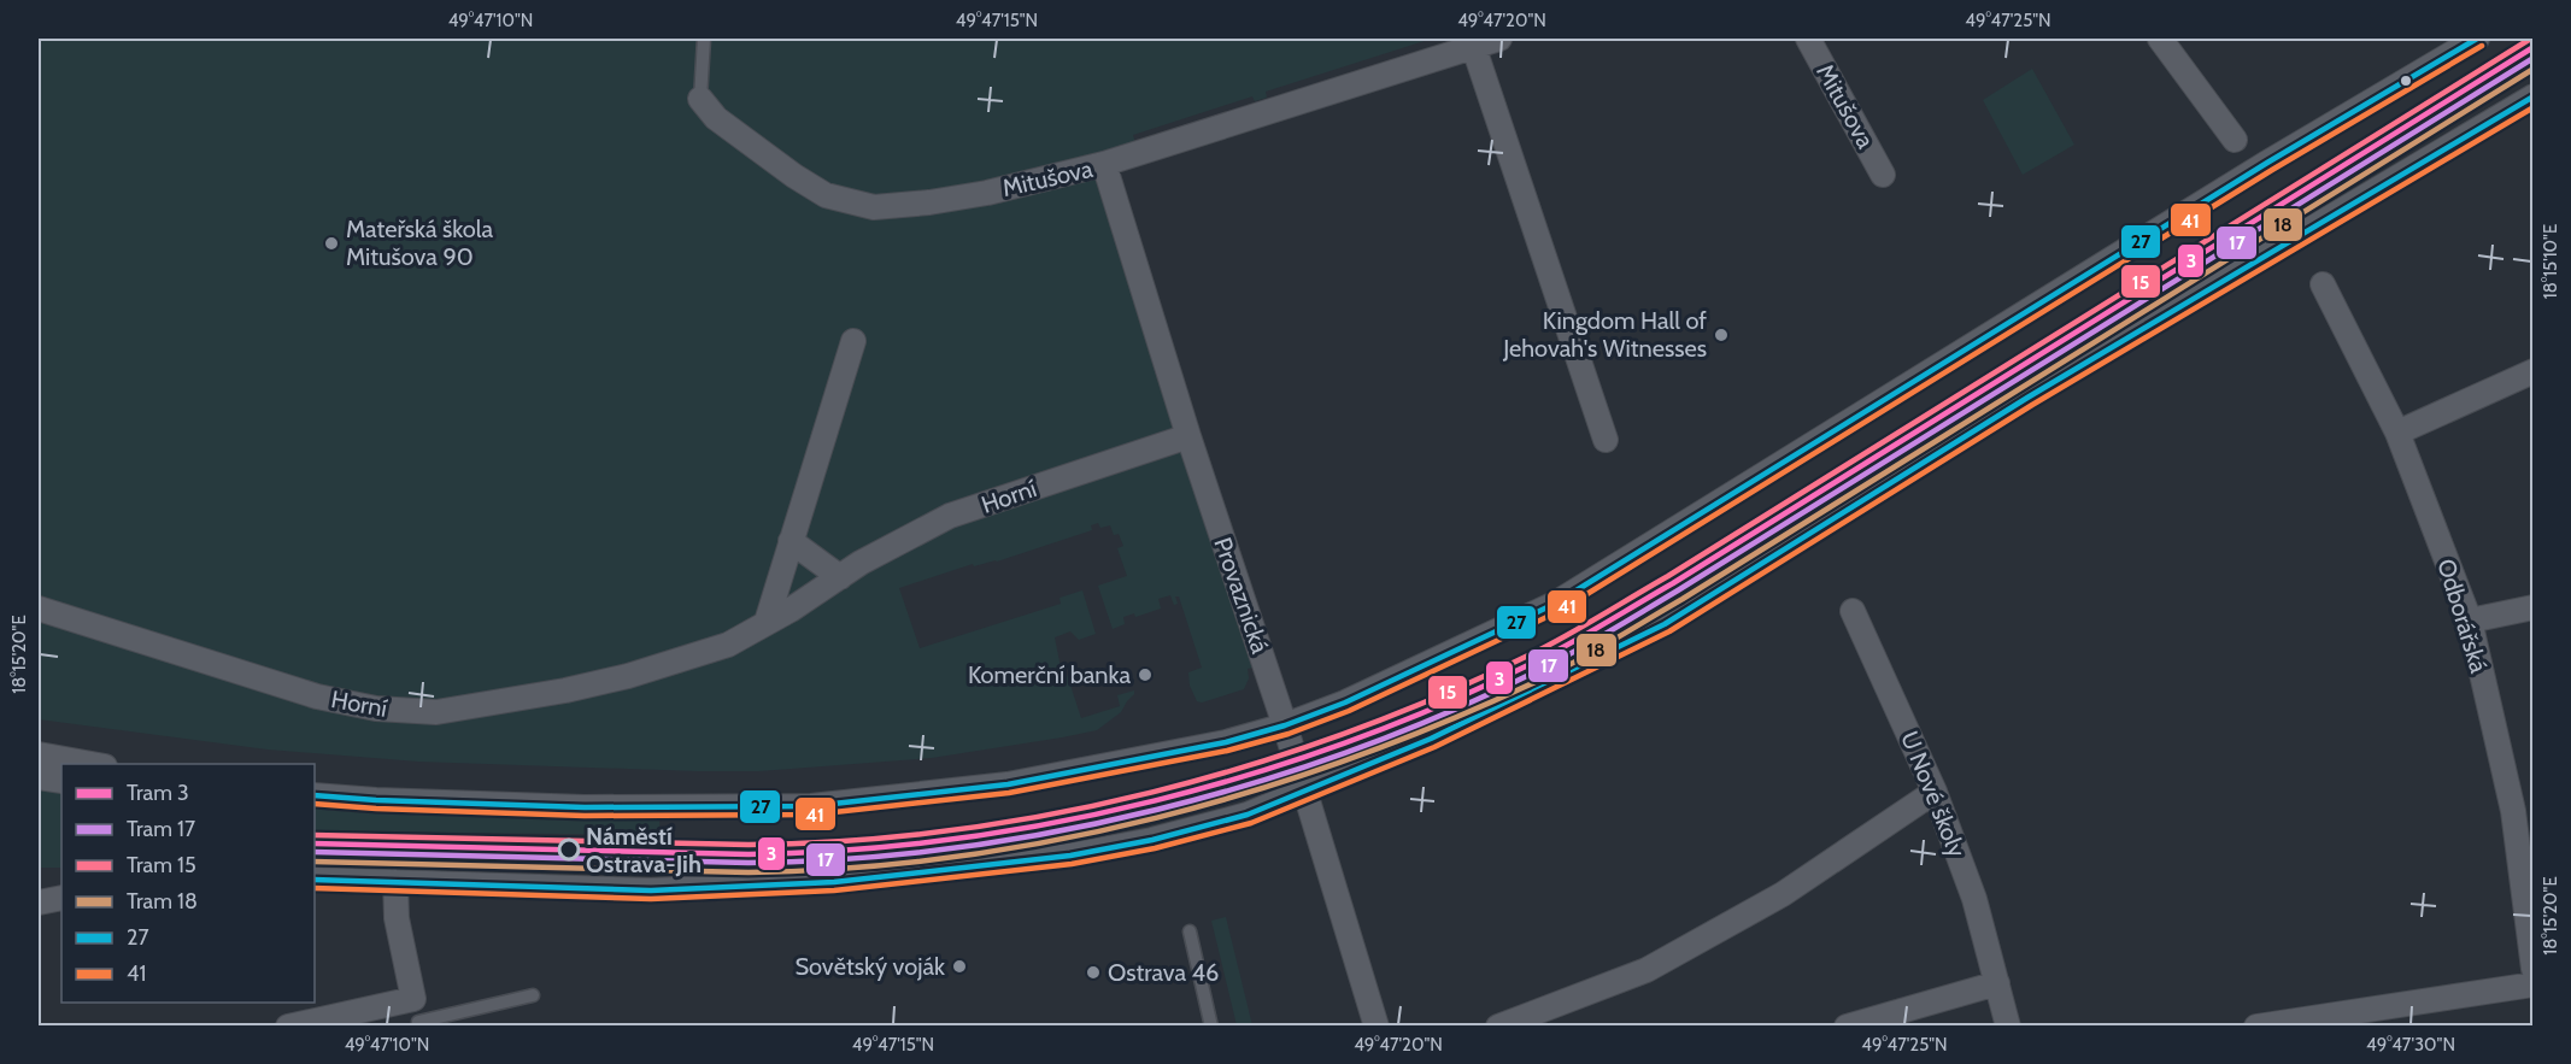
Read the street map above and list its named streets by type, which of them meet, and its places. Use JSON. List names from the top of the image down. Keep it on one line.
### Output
{"streets":{"street":["Mitušova","Horní","Provaznická","Odborářská","U Nové školy"]},"crossings":[["Mitušova","Provaznická"],["Horní","Provaznická"]],"places":["Mateřská škola Mitušova 90","Kingdom Hall of Jehovah's Witnesses","Komerční banka","Náměstí Ostrava-Jih","Sovětský voják","Ostrava 46"],"lines":["transit line 27","tram line 15","transit line 41","tram line 3","tram line 17","tram line 18"],"legend":["Tram 3","Tram 17","Tram 15","Tram 18","27","41"],"coordinates":["49°47'10\"N","49°47'15\"N","49°47'20\"N","49°47'25\"N","18°15'10\"E","18°15'20\"E","49°47'30\"N"]}
